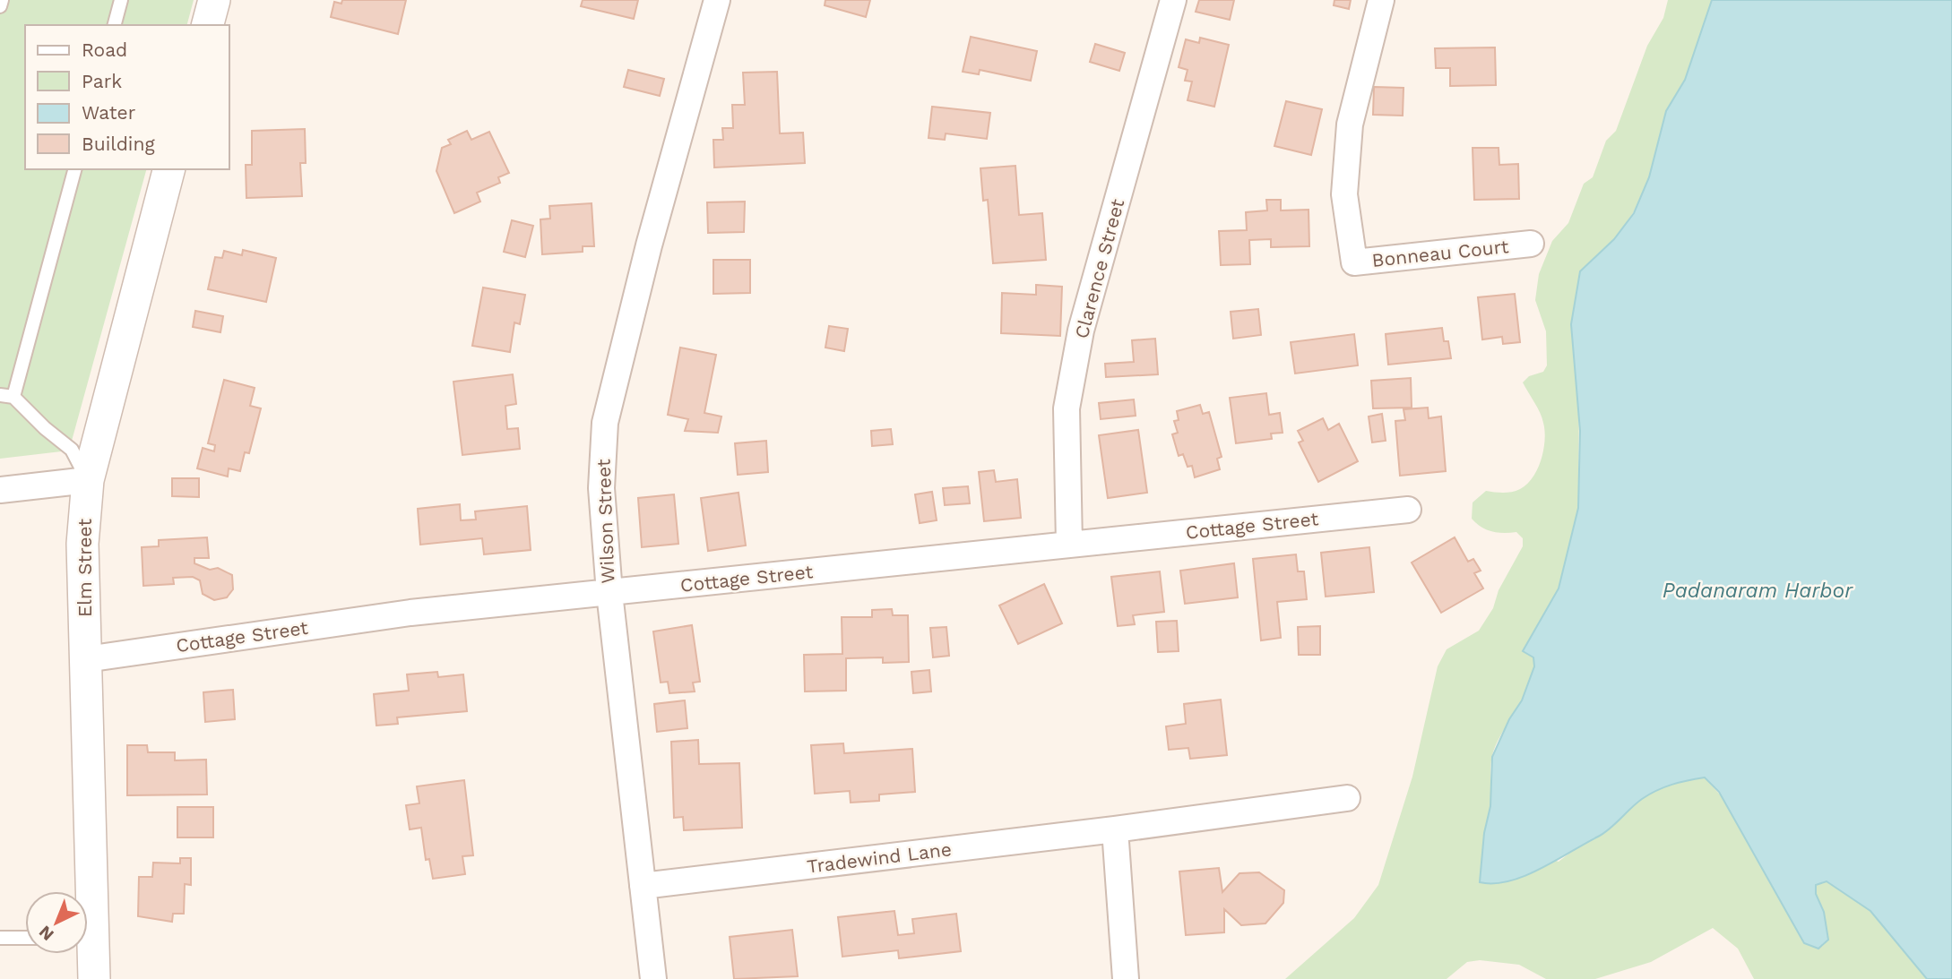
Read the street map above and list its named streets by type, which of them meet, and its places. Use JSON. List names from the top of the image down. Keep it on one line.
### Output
{"streets":{"street":["Bonneau Court","Clarence Street","Wilson Street","Cottage Street","Elm Street","Tradewind Lane"]},"crossings":[["Clarence Street","Cottage Street"],["Wilson Street","Cottage Street"],["Wilson Street","Tradewind Lane"],["Cottage Street","Elm Street"]],"water":["Padanaram Harbor"],"legend":["Road","Park","Water","Building"],"north":"bottom left"}
